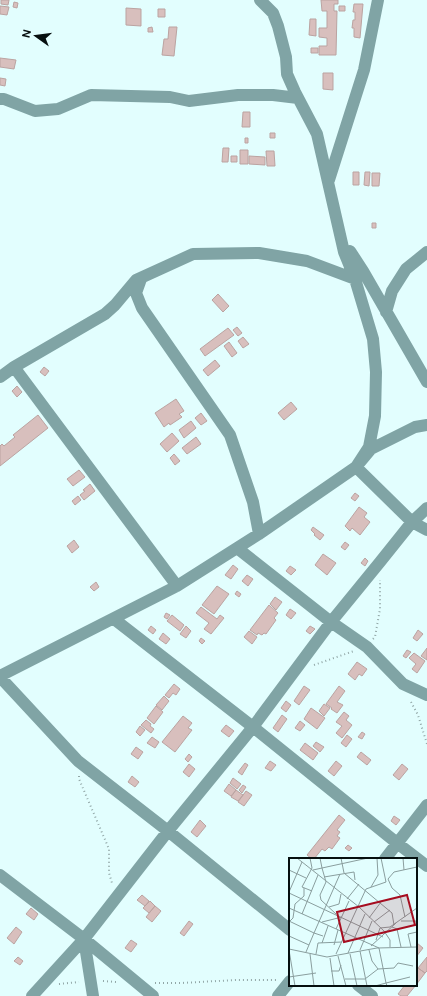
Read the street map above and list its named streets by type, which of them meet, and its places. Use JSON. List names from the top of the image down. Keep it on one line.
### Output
{"north":"left"}
